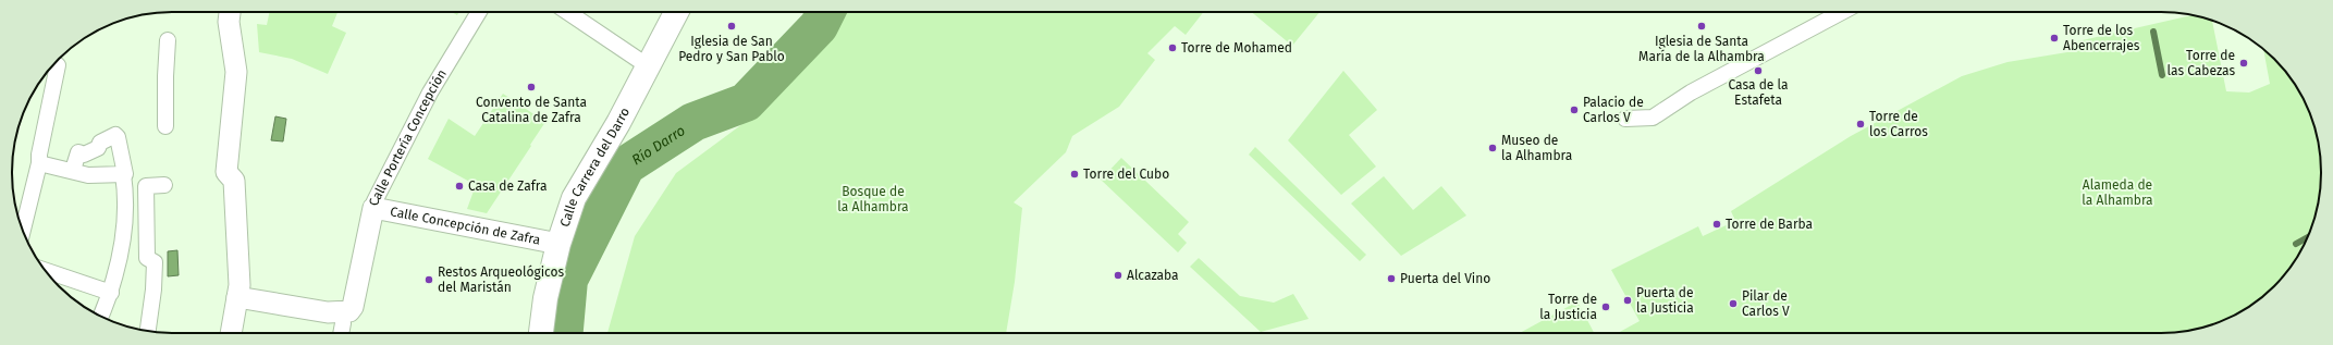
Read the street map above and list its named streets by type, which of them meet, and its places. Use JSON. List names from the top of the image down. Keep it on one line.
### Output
{"streets":{"street":["Calle Portería Concepción","Calle Carrera del Darro","Calle Concepción de Zafra"]},"crossings":[["Calle Portería Concepción","Calle Concepción de Zafra"],["Calle Carrera del Darro","Calle Concepción de Zafra"]],"water":["Río Darro"],"parks":["Alameda de la Alhambra","Bosque de la Alhambra"],"places":["Iglesia de San Pedro y San Pablo","Iglesia de Santa María de la Alhambra","Torre de los Abencerrajes","Torre de Mohamed","Torre de las Cabezas","Casa de la Estafeta","Convento de Santa Catalina de Zafra","Palacio de Carlos V","Torre de los Carros","Museo de la Alhambra","Torre del Cubo","Casa de Zafra","Torre de Barba","Alcazaba","Puerta del Vino","Restos Arqueológicos del Maristán","Puerta de la Justicia","Pilar de Carlos V","Torre de la Justicia"]}
